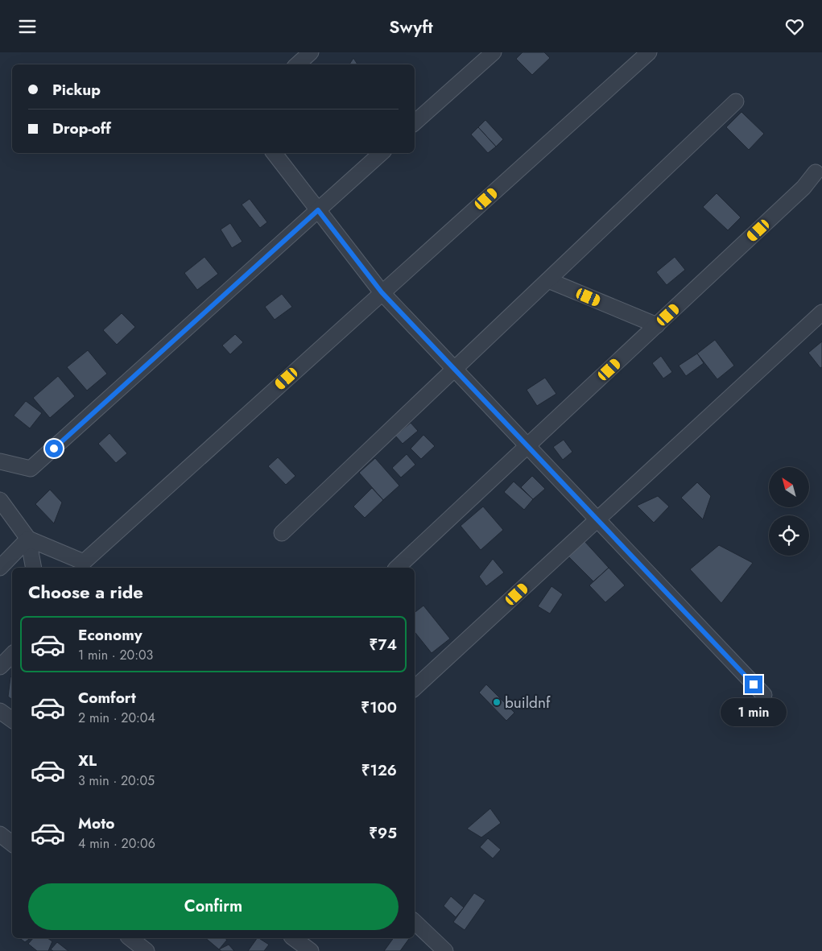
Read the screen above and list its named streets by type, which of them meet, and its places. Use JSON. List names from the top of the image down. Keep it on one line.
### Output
{"places":["buildnf"],"north":"top left","page":{"header":"Swyft","banner":["Pickup","Drop-off"],"heading":"Choose a ride","list":[{"name":"Economy","note":"1 min · 20:03","value":"₹74"},{"name":"Comfort","note":"2 min · 20:04","value":"₹100"},{"name":"XL","note":"3 min · 20:05","value":"₹126"},{"name":"Moto","note":"4 min · 20:06","value":"₹95"}],"bubble":"1 min","buttons":"Confirm"}}
